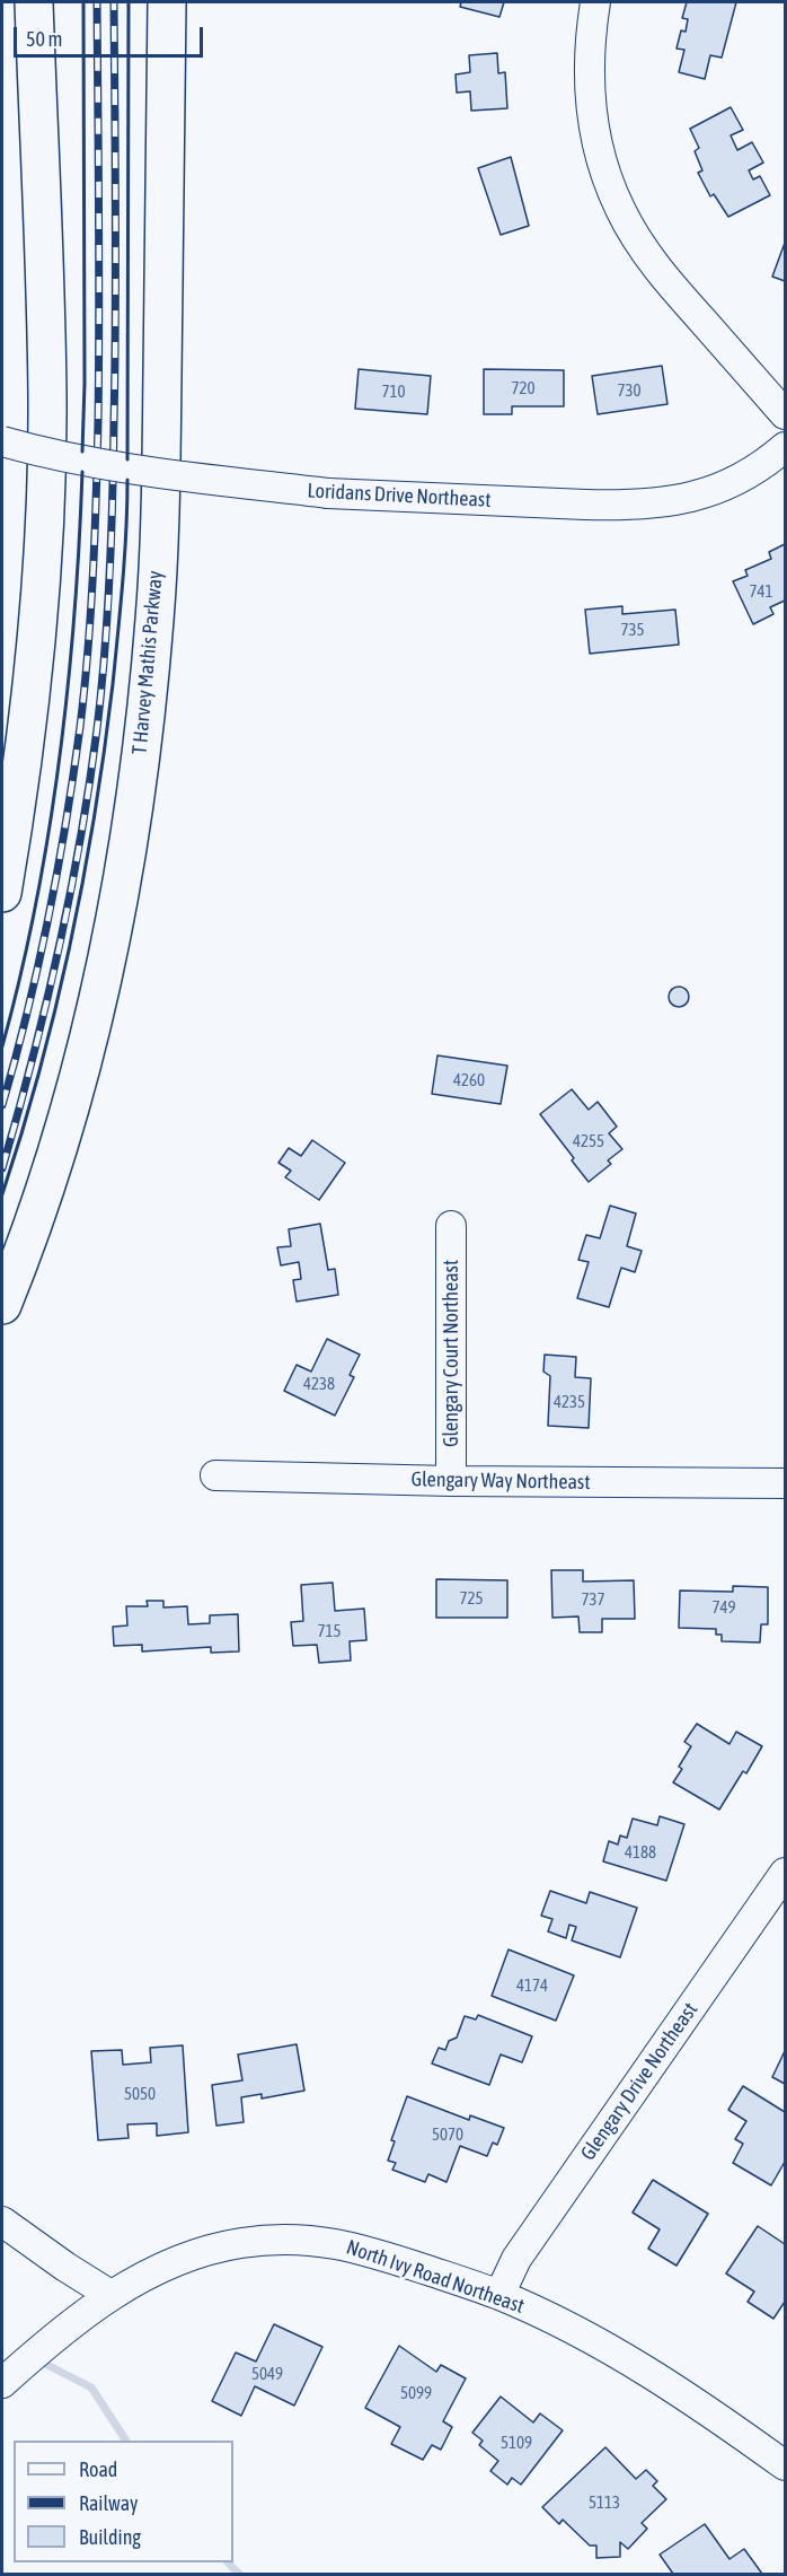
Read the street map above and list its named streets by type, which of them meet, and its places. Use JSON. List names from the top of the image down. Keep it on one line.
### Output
{"streets":{"highway":["T Harvey Mathis Parkway"],"street":["Loridans Drive Northeast","Glengary Court Northeast","Glengary Way Northeast","Glengary Drive Northeast","North Ivy Road Northeast"]},"crossings":[["Glengary Court Northeast","Glengary Way Northeast"],["Glengary Drive Northeast","North Ivy Road Northeast"]],"house_numbers":["720","730","710","741","735","4260","4255","4238","4235","725","737","749","715","4188","4174","5050","5070","5049","5099","5109","5113"],"legend":["Road","Railway","Building"],"scale_bar":"50 m"}
